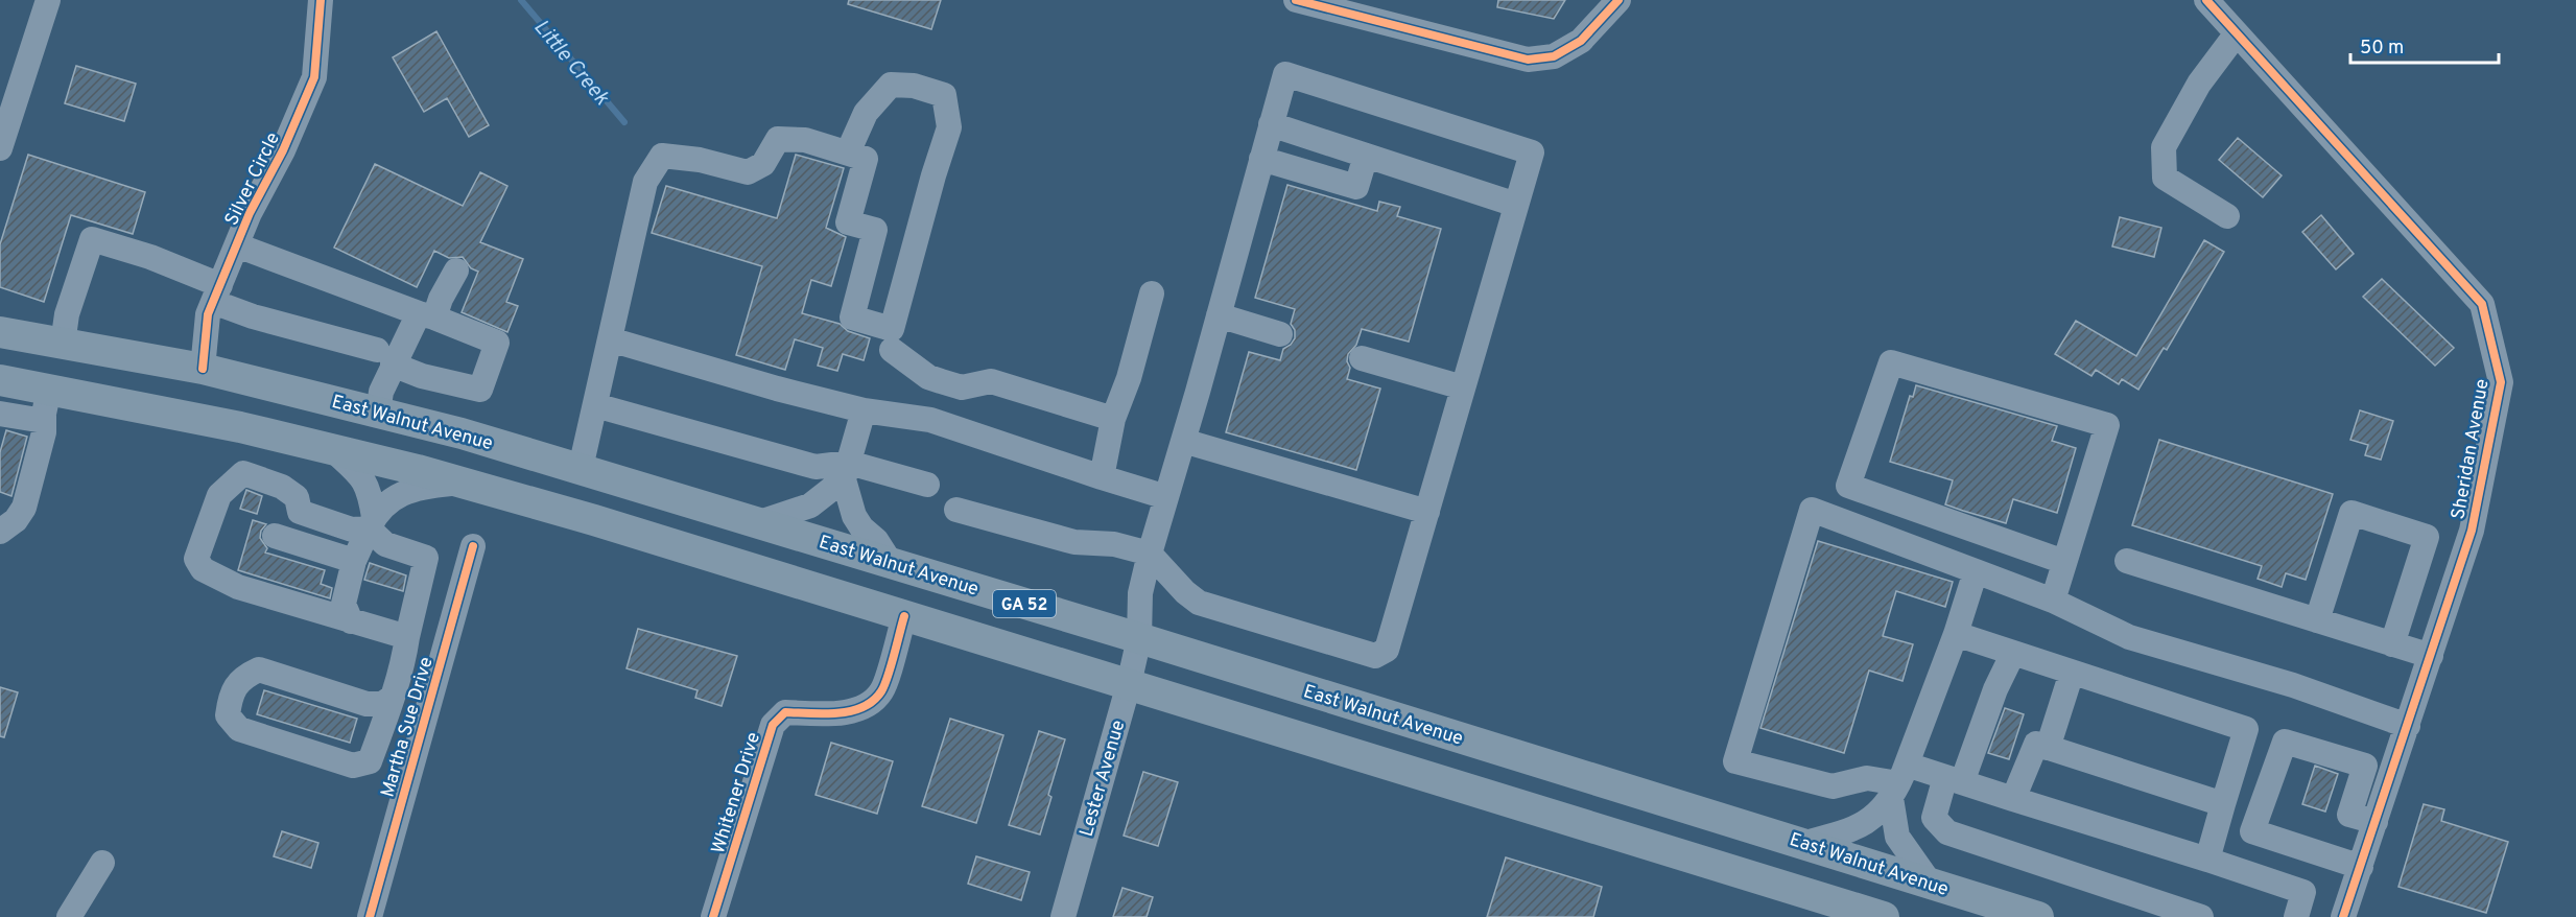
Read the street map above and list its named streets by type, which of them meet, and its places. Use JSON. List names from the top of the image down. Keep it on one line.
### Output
{"streets":{"main road":["East Walnut Avenue","GA 52"],"street":["Silver Circle","Sheridan Avenue","Martha Sue Drive","Lester Avenue","Whitener Drive"]},"crossings":[["Silver Circle","East Walnut Avenue"],["East Walnut Avenue","Lester Avenue"],["GA 52","Lester Avenue"],["GA 52","Whitener Drive"]],"water":["Little Creek"],"scale_bar":"50 m"}
